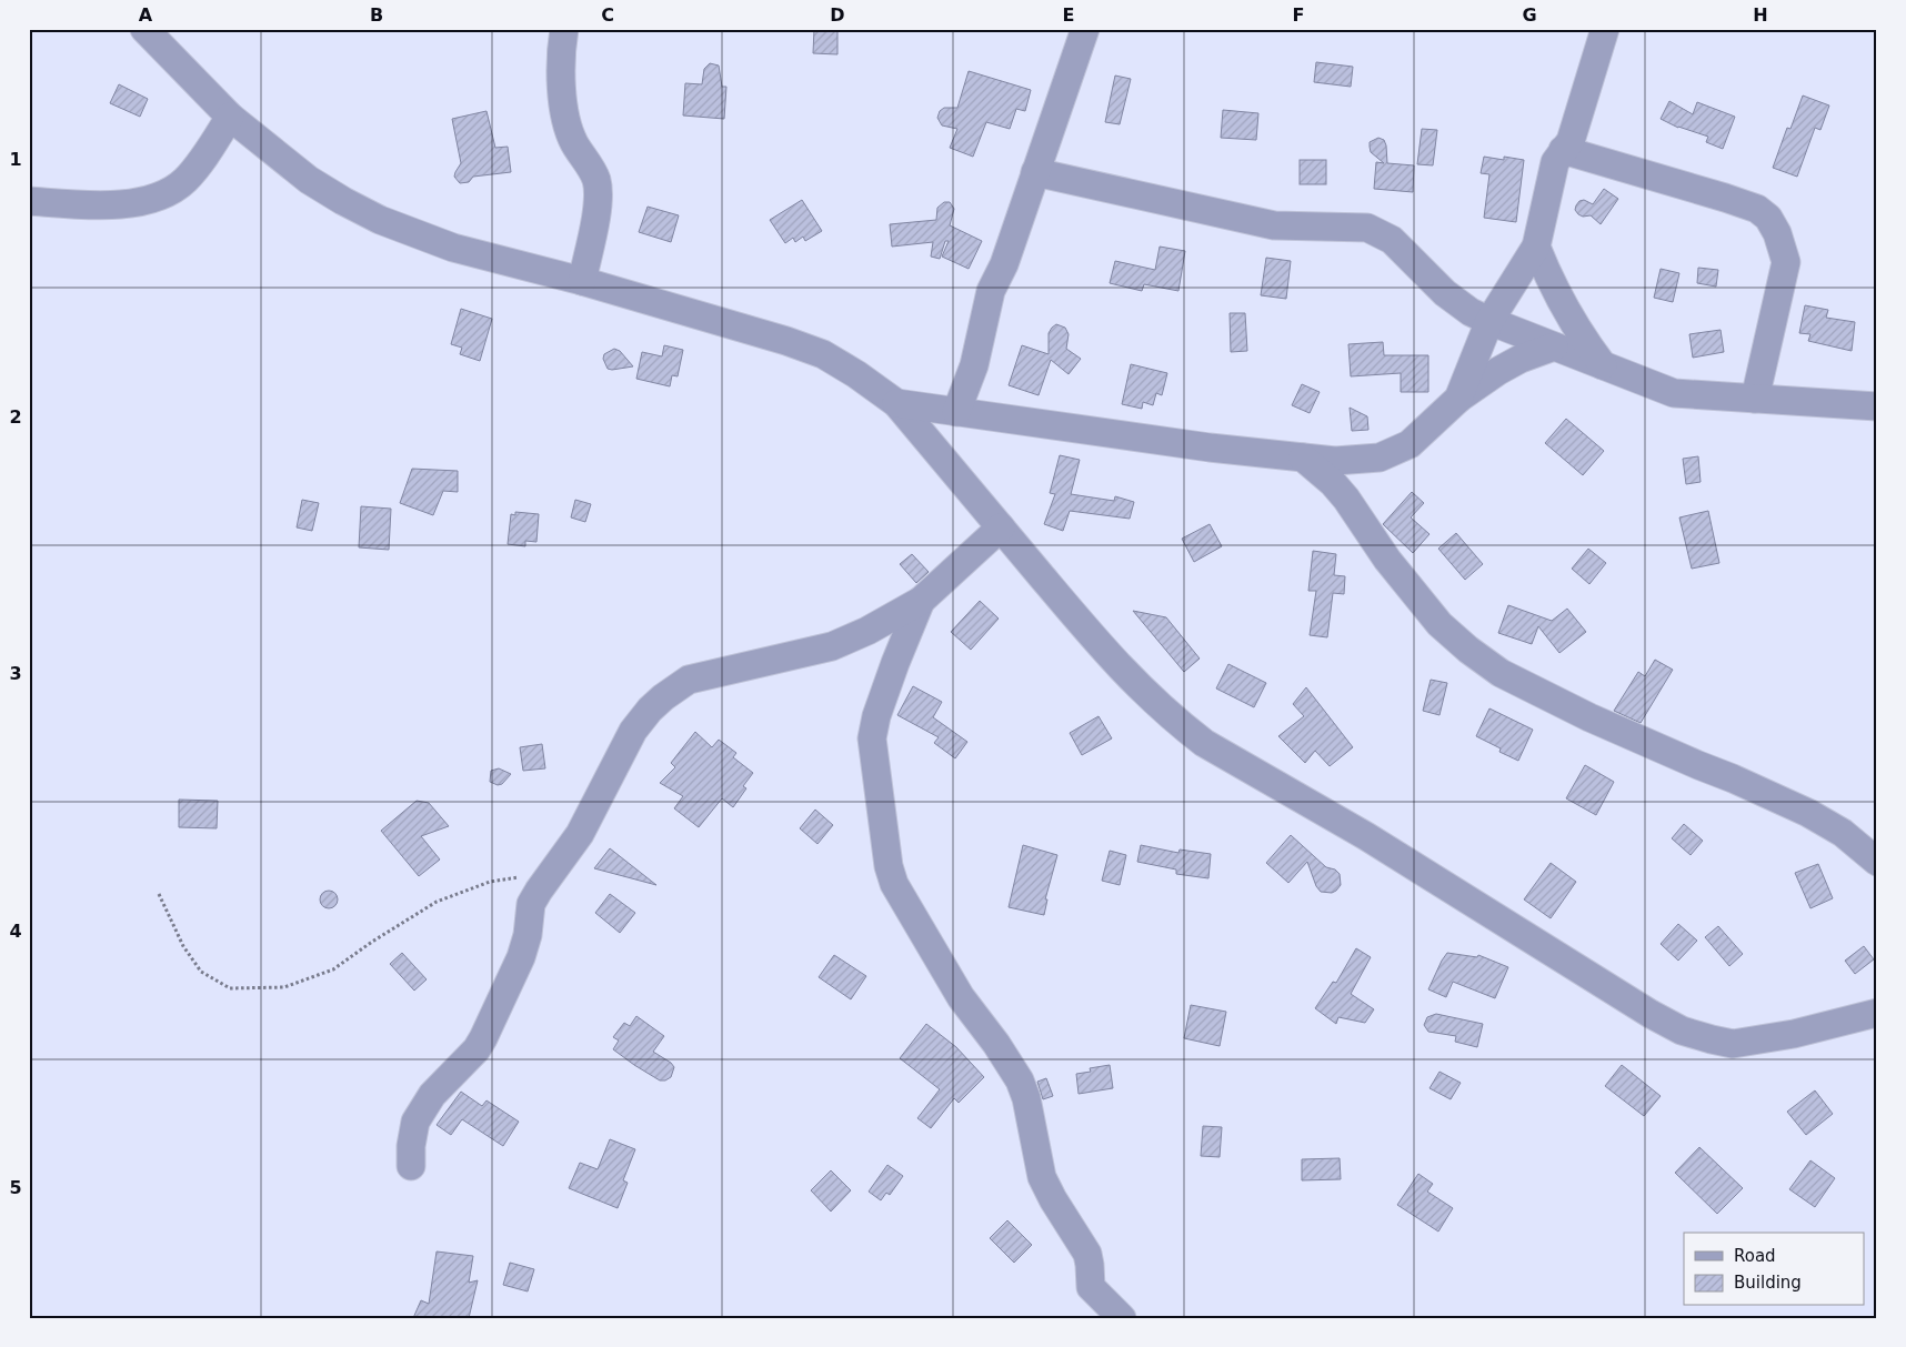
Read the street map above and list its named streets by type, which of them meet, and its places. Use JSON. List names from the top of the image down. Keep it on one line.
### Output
{"legend":["Road","Building"],"grid":{"columns":["A","B","C","D","E","F","G","H"],"rows":["1","2","3","4","5"]}}
